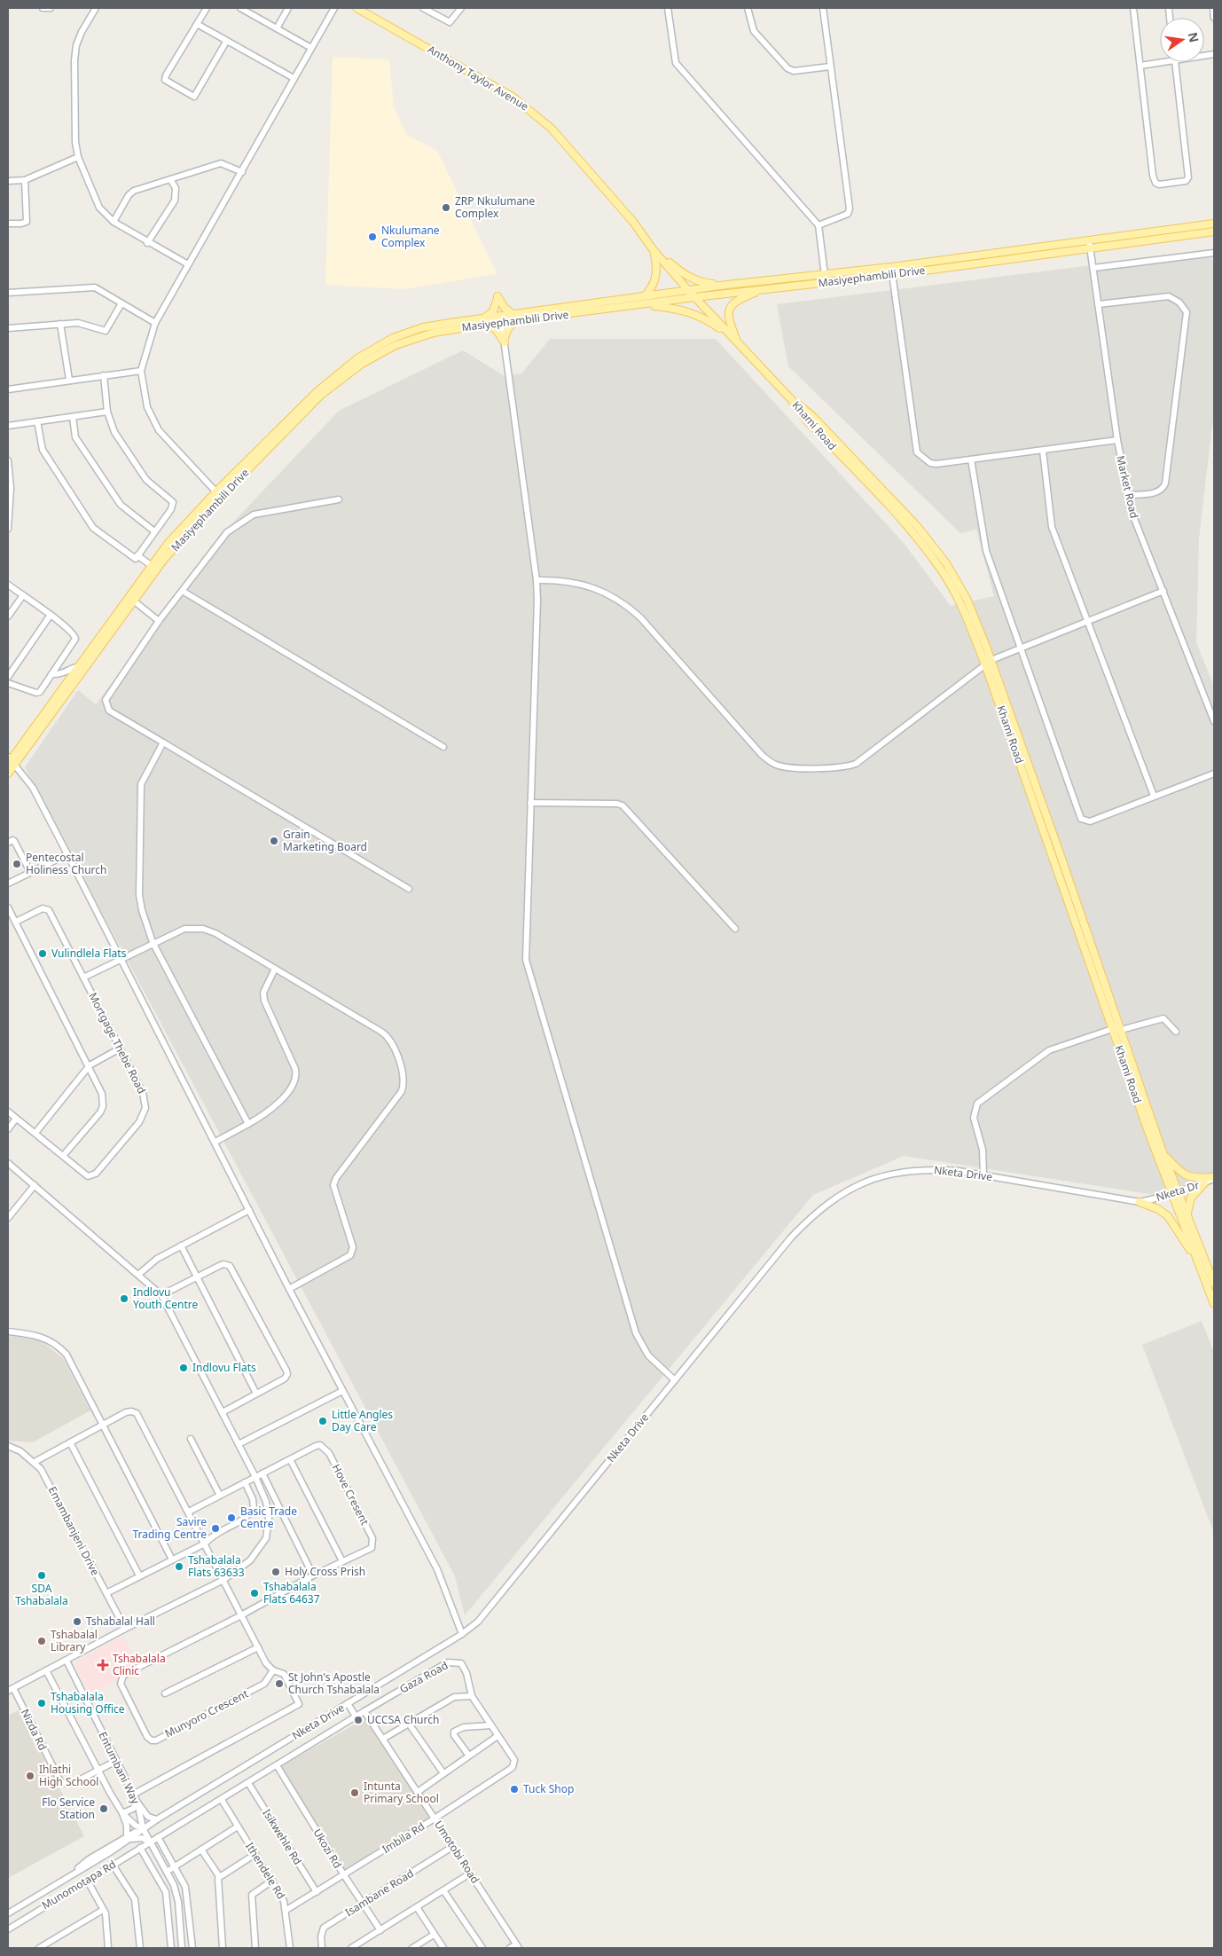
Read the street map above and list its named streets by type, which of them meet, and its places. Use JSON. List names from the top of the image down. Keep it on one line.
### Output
{"streets":{"main road":["Anthony Taylor Avenue","Masiyephambili Drive","Khami Road"],"street":["Market Road","Mortgage Thebe Road","Nketa Drive","Nketa Dr","Hove Cresent","Emambanjeni Drive","Gaza Road","Munyoro Crescent","Nizda Rd","Entumbani Way","Isikwehle Rd","Imbila Rd","Ukozi Rd","Umotobi Road","Ithendele Rd","Munomotapa Rd","Isambane Road"]},"crossings":[["Masiyephambili Drive","Market Road"],["Khami Road","Nketa Dr"],["Nketa Drive","Nketa Dr"],["Nketa Drive","Entumbani Way"],["Hove Cresent","Munyoro Crescent"],["Gaza Road","Umotobi Road"],["Nizda Rd","Entumbani Way"],["Isikwehle Rd","Imbila Rd"],["Isikwehle Rd","Munomotapa Rd"],["Imbila Rd","Ukozi Rd"],["Imbila Rd","Umotobi Road"],["Imbila Rd","Ithendele Rd"],["Ukozi Rd","Munomotapa Rd"],["Ukozi Rd","Isambane Road"],["Umotobi Road","Isambane Road"],["Ithendele Rd","Munomotapa Rd"]],"places":{"other":["ZRP Nkulumane Complex","Nkulumane Complex","Grain Marketing Board","Pentecostal Holiness Church","Vulindlela Flats","Indlovu Youth Centre","Indlovu Flats","Little Angles Day Care","Basic Trade Centre","Savire Trading Centre","Tshabalala Flats 63633","Holy Cross Prish","SDA Tshabalala","Tshabalala Flats 64637","Tshabalal Hall","Tshabalal Library","St John's Apostle Church Tshabalala","Tshabalala Housing Office","UCCSA Church","Ihlathi High School","Tuck Shop","Intunta Primary School","Flo Service Station"],"health":["Tshabalala Clinic"]},"north":"right"}
